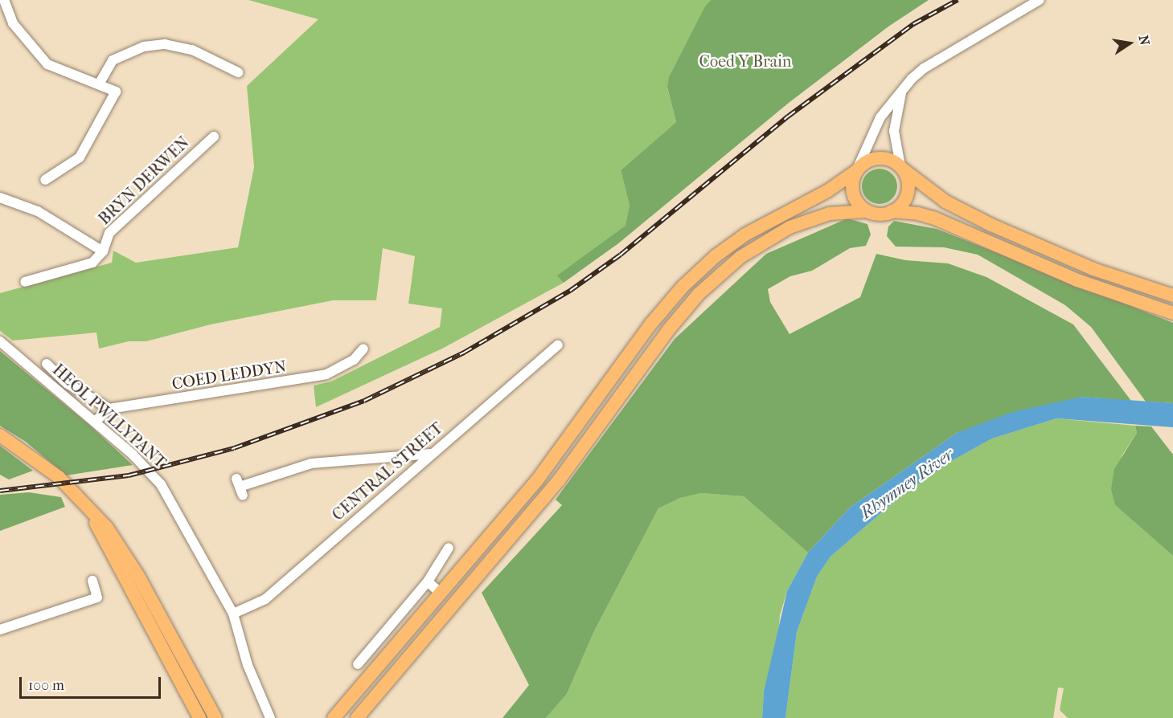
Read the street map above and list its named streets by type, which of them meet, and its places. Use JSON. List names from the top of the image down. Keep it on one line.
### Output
{"streets":{"street":["BRYN DERWEN","COED LEDDYN","HEOL PWLLYPANT","CENTRAL STREET"]},"crossings":[["HEOL PWLLYPANT","CENTRAL STREET"]],"water":["Rhymney River"],"parks":["Coed Y Brain"],"scale_bar":"100 m","north":"right"}
